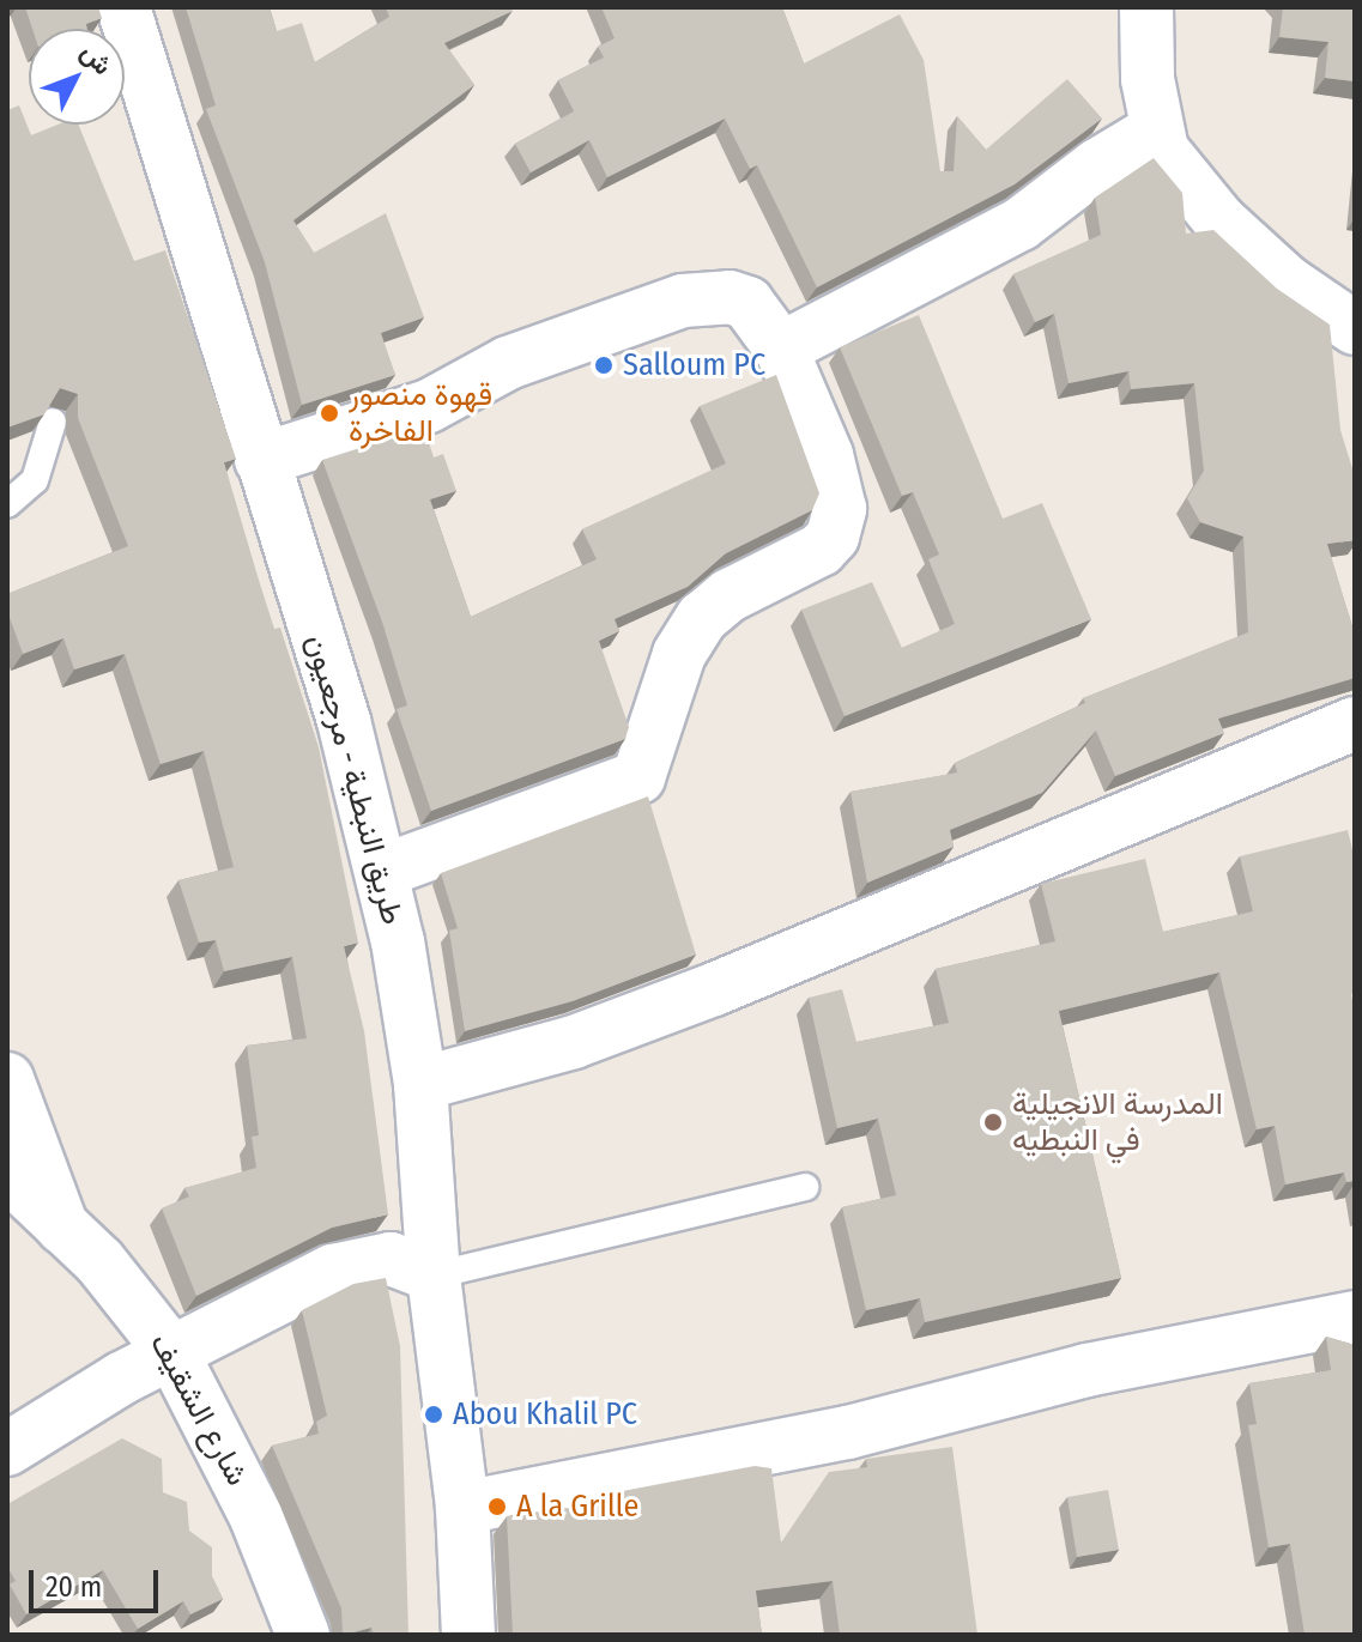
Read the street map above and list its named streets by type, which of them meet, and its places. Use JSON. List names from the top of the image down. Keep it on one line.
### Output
{"streets":{"street":["طريق النبطية - مرجعيون","شارع الشقيف"]},"places":["Salloum PC","قهوة منصور الفاخرة","المدرسة الانجيلية في النبطيه","Abou Khalil PC","A la Grille"],"scale_bar":"20 m","north":"top right"}
